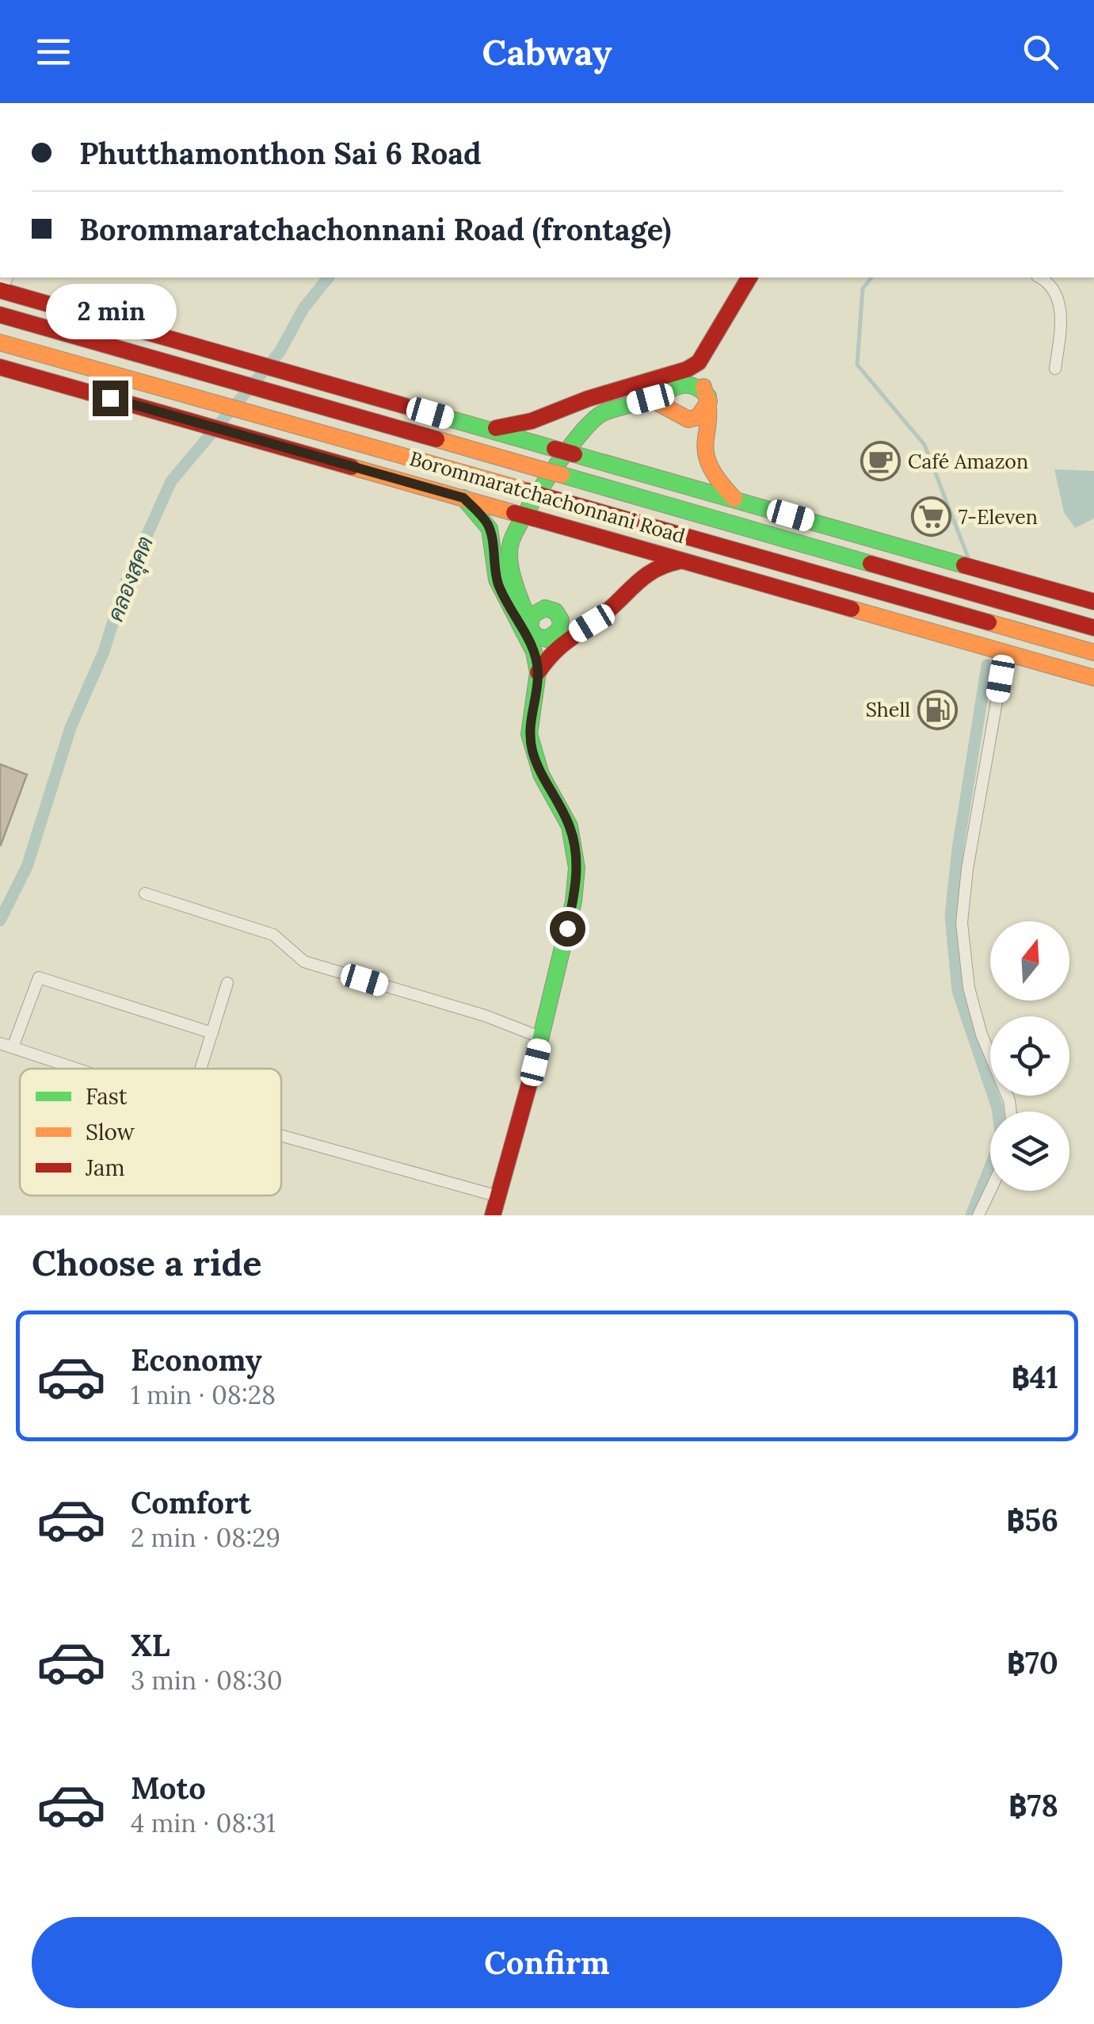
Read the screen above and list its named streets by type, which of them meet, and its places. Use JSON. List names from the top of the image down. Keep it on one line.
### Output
{"streets":{"main road":["Borommaratchachonnani Road"]},"water":["คลองสุคต"],"places":{"cafe":["Café Amazon"],"supermarket":["7-Eleven"],"fuel station":["Shell"]},"legend":["Fast","Slow","Jam"],"north":"top","page":{"header":"Cabway","banner":["Phutthamonthon Sai 6 Road","Borommaratchachonnani Road (frontage)"],"bubble":"2 min","heading":"Choose a ride","list":[{"name":"Economy","note":"1 min · 08:28","value":"฿41"},{"name":"Comfort","note":"2 min · 08:29","value":"฿56"},{"name":"XL","note":"3 min · 08:30","value":"฿70"},{"name":"Moto","note":"4 min · 08:31","value":"฿78"}],"buttons":"Confirm"}}
